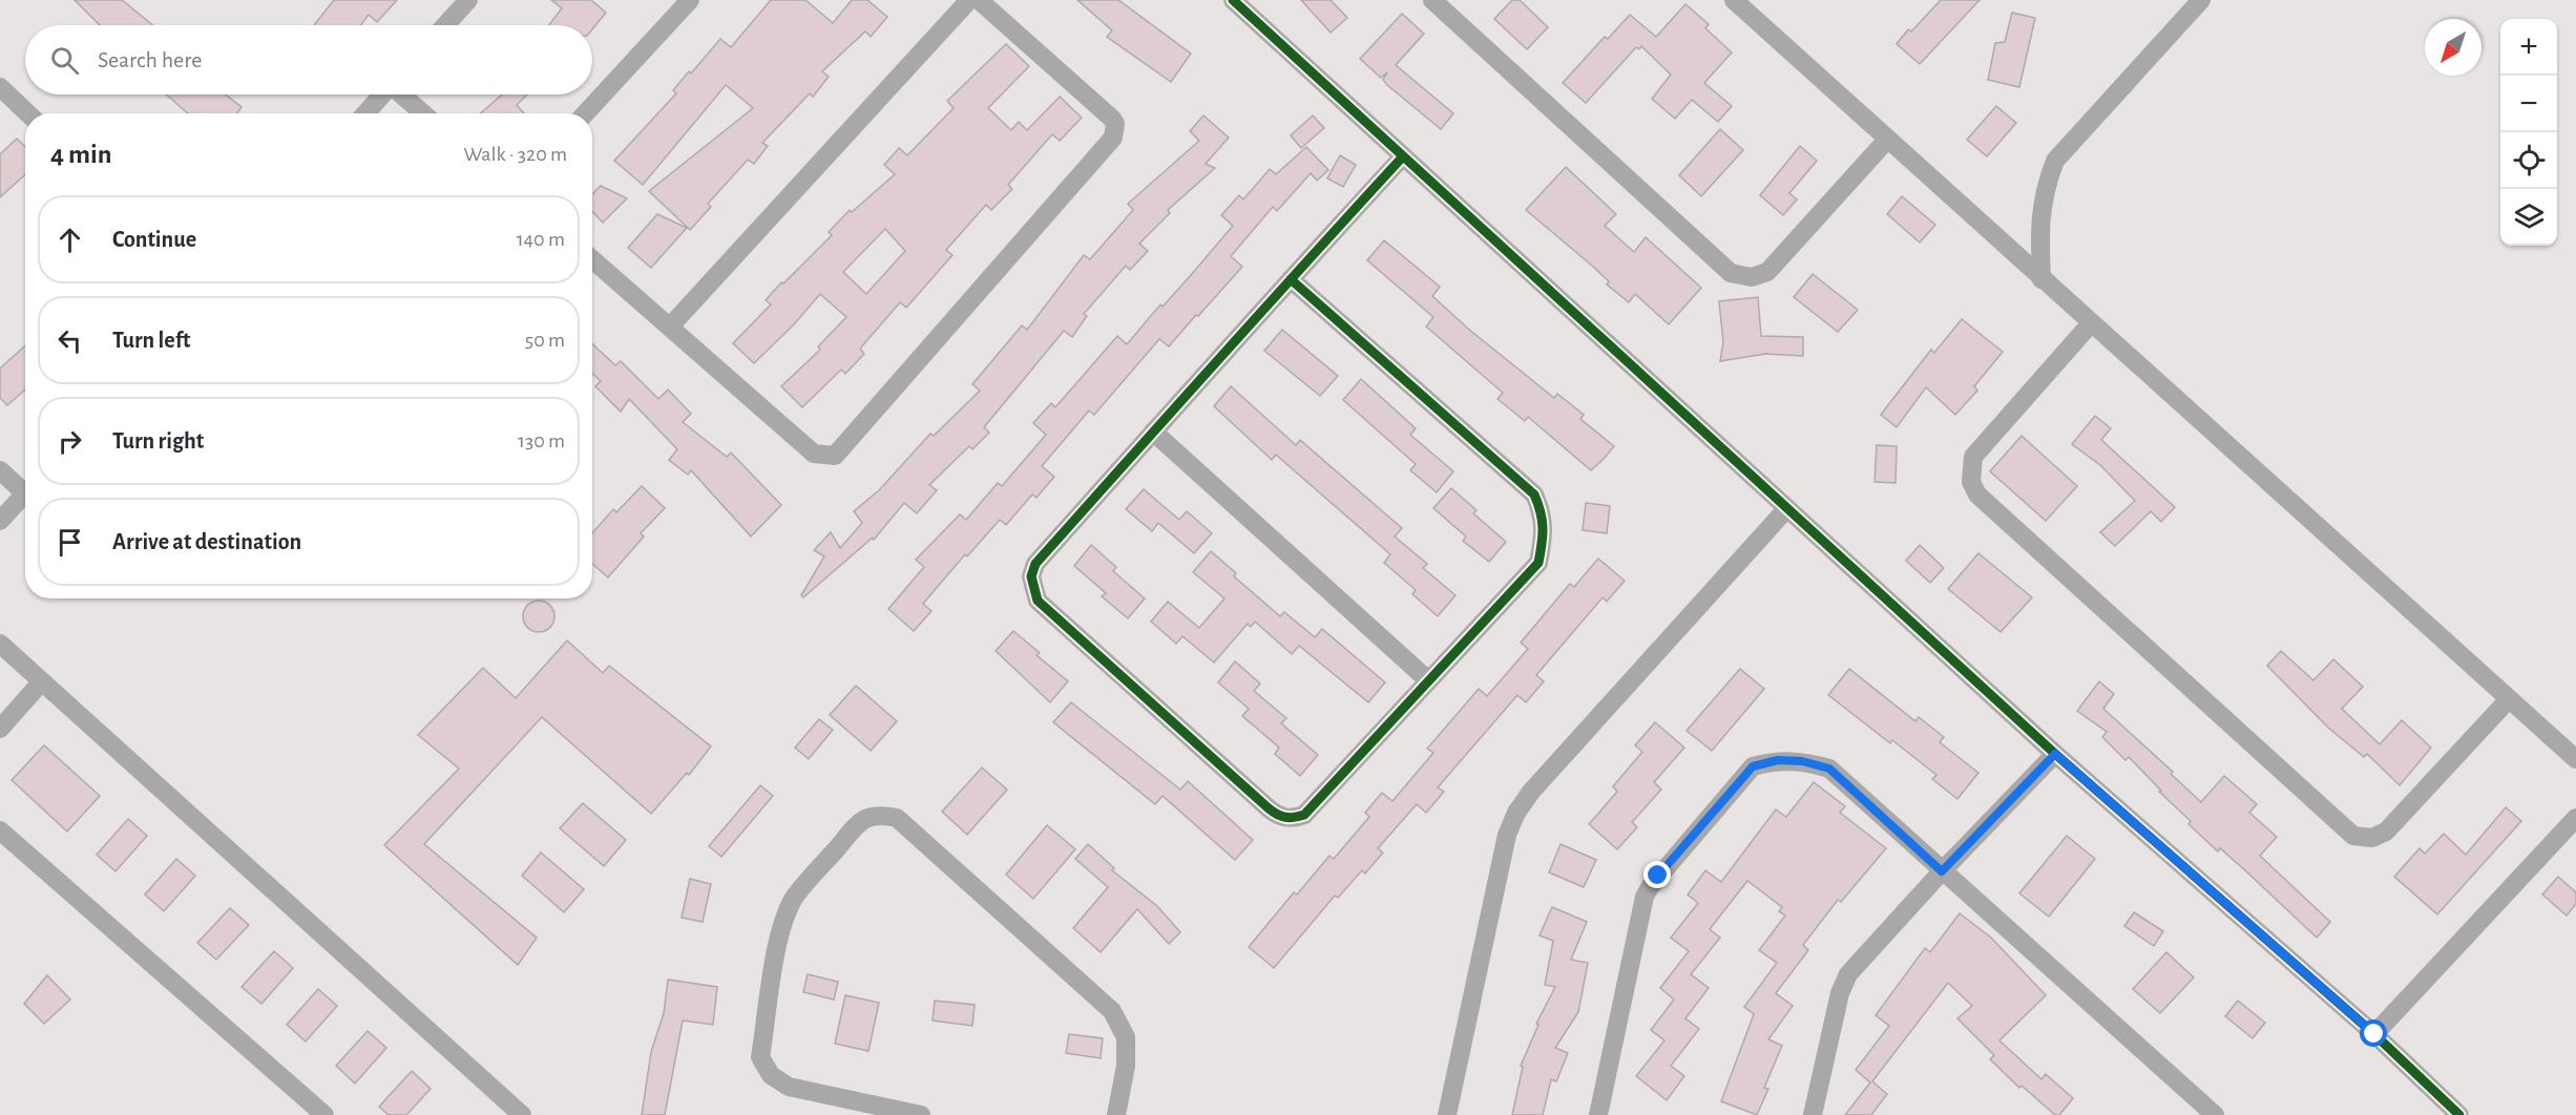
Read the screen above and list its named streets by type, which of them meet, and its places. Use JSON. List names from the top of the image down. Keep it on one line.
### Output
{"north":"bottom left","page":{"map_buttons":["+","−"],"search":"Search here","heading":["4 min","Walk · 320 m"],"list":[["Continue","140 m"],["Turn left","50 m"],["Turn right","130 m"],"Arrive at destination"]}}
